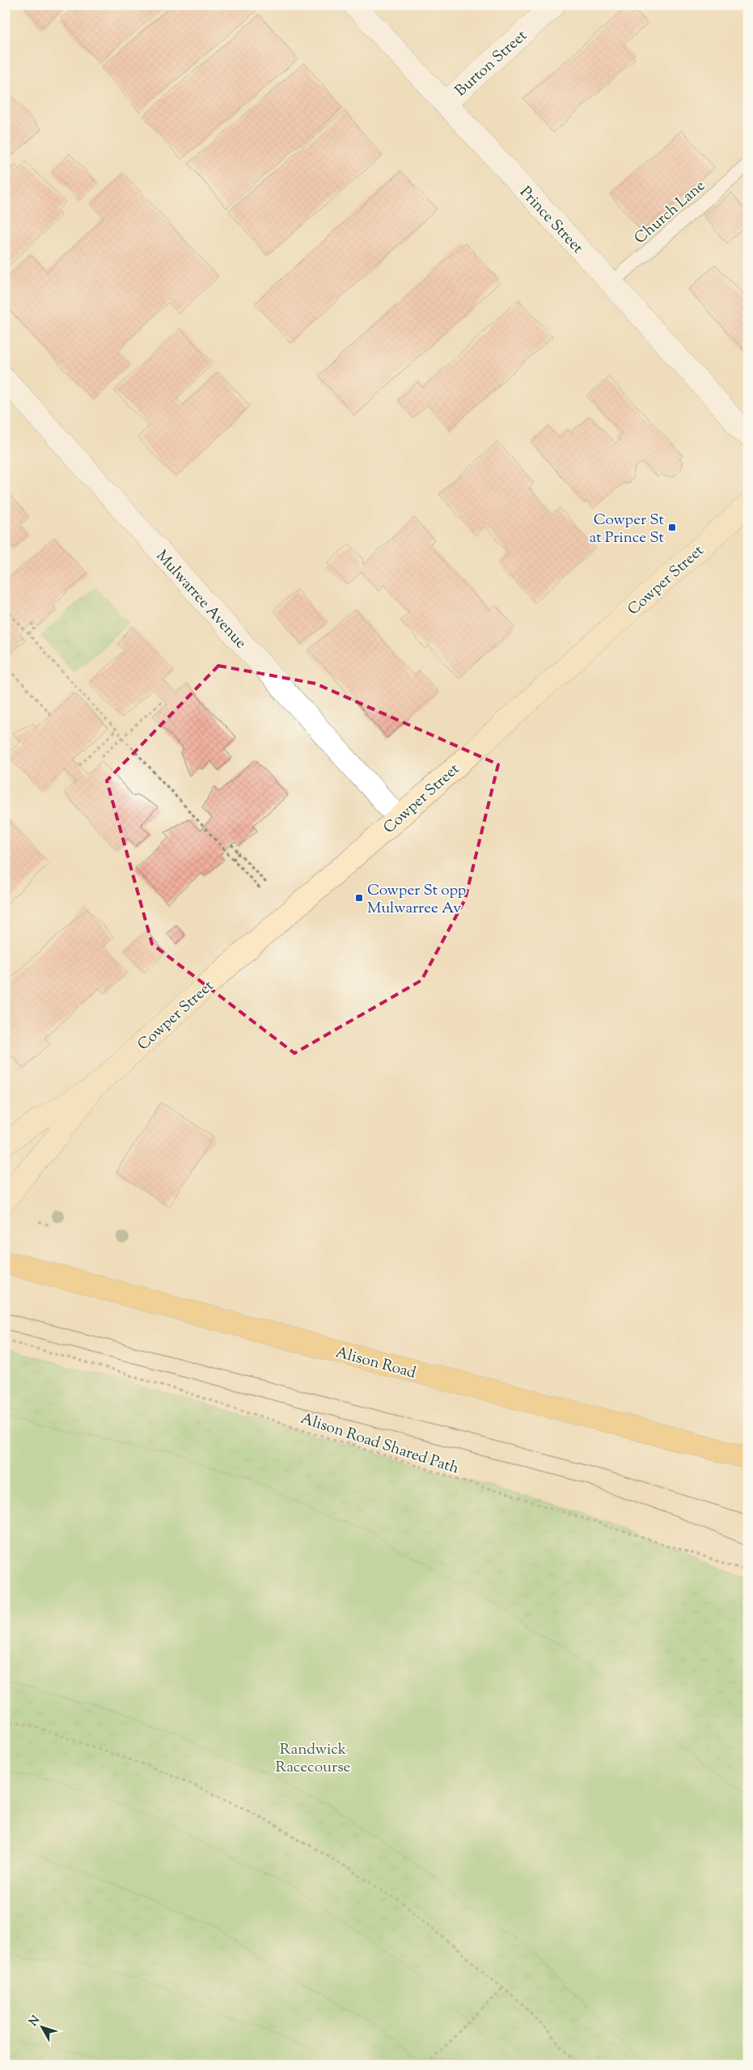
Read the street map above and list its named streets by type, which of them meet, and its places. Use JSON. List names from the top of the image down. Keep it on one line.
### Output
{"streets":{"main road":["Cowper Street","Alison Road"],"street":["Burton Street","Prince Street","Mulwarree Avenue"],"lane":["Church Lane"],"path":["Alison Road Shared Path"]},"crossings":[["Burton Street","Prince Street"],["Church Lane","Prince Street"],["Cowper Street","Mulwarree Avenue"]],"parks":["Randwick Racecourse"],"places":{"transit":["Cowper St at Prince St","Cowper St opp Mulwarree Av"]},"north":"top left"}
